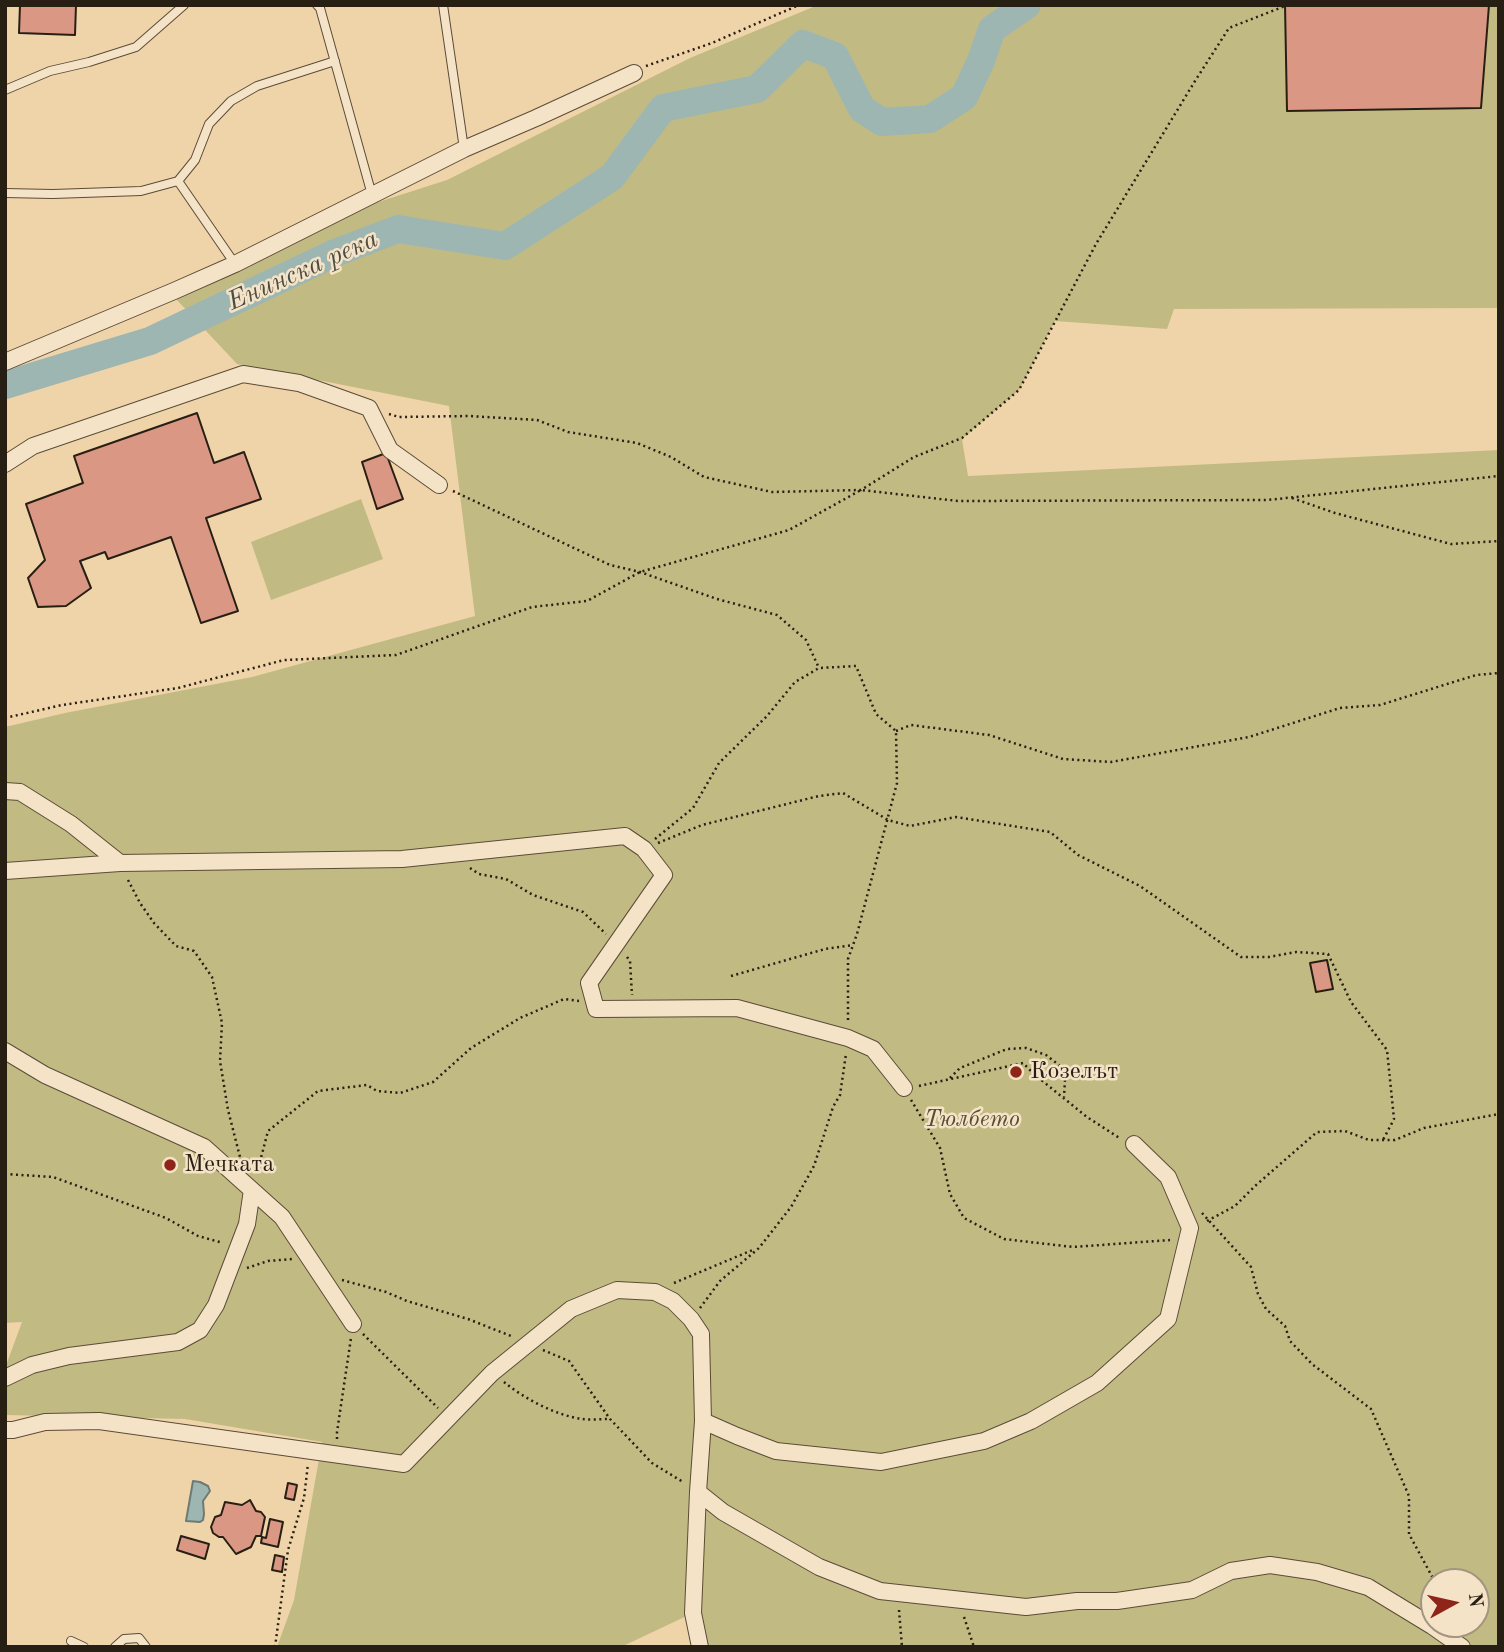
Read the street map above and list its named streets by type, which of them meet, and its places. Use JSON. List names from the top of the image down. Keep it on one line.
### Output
{"water":["Енинска река"],"parks":["Тюлбето"],"places":["Козелът","Мечката"],"north":"right"}
